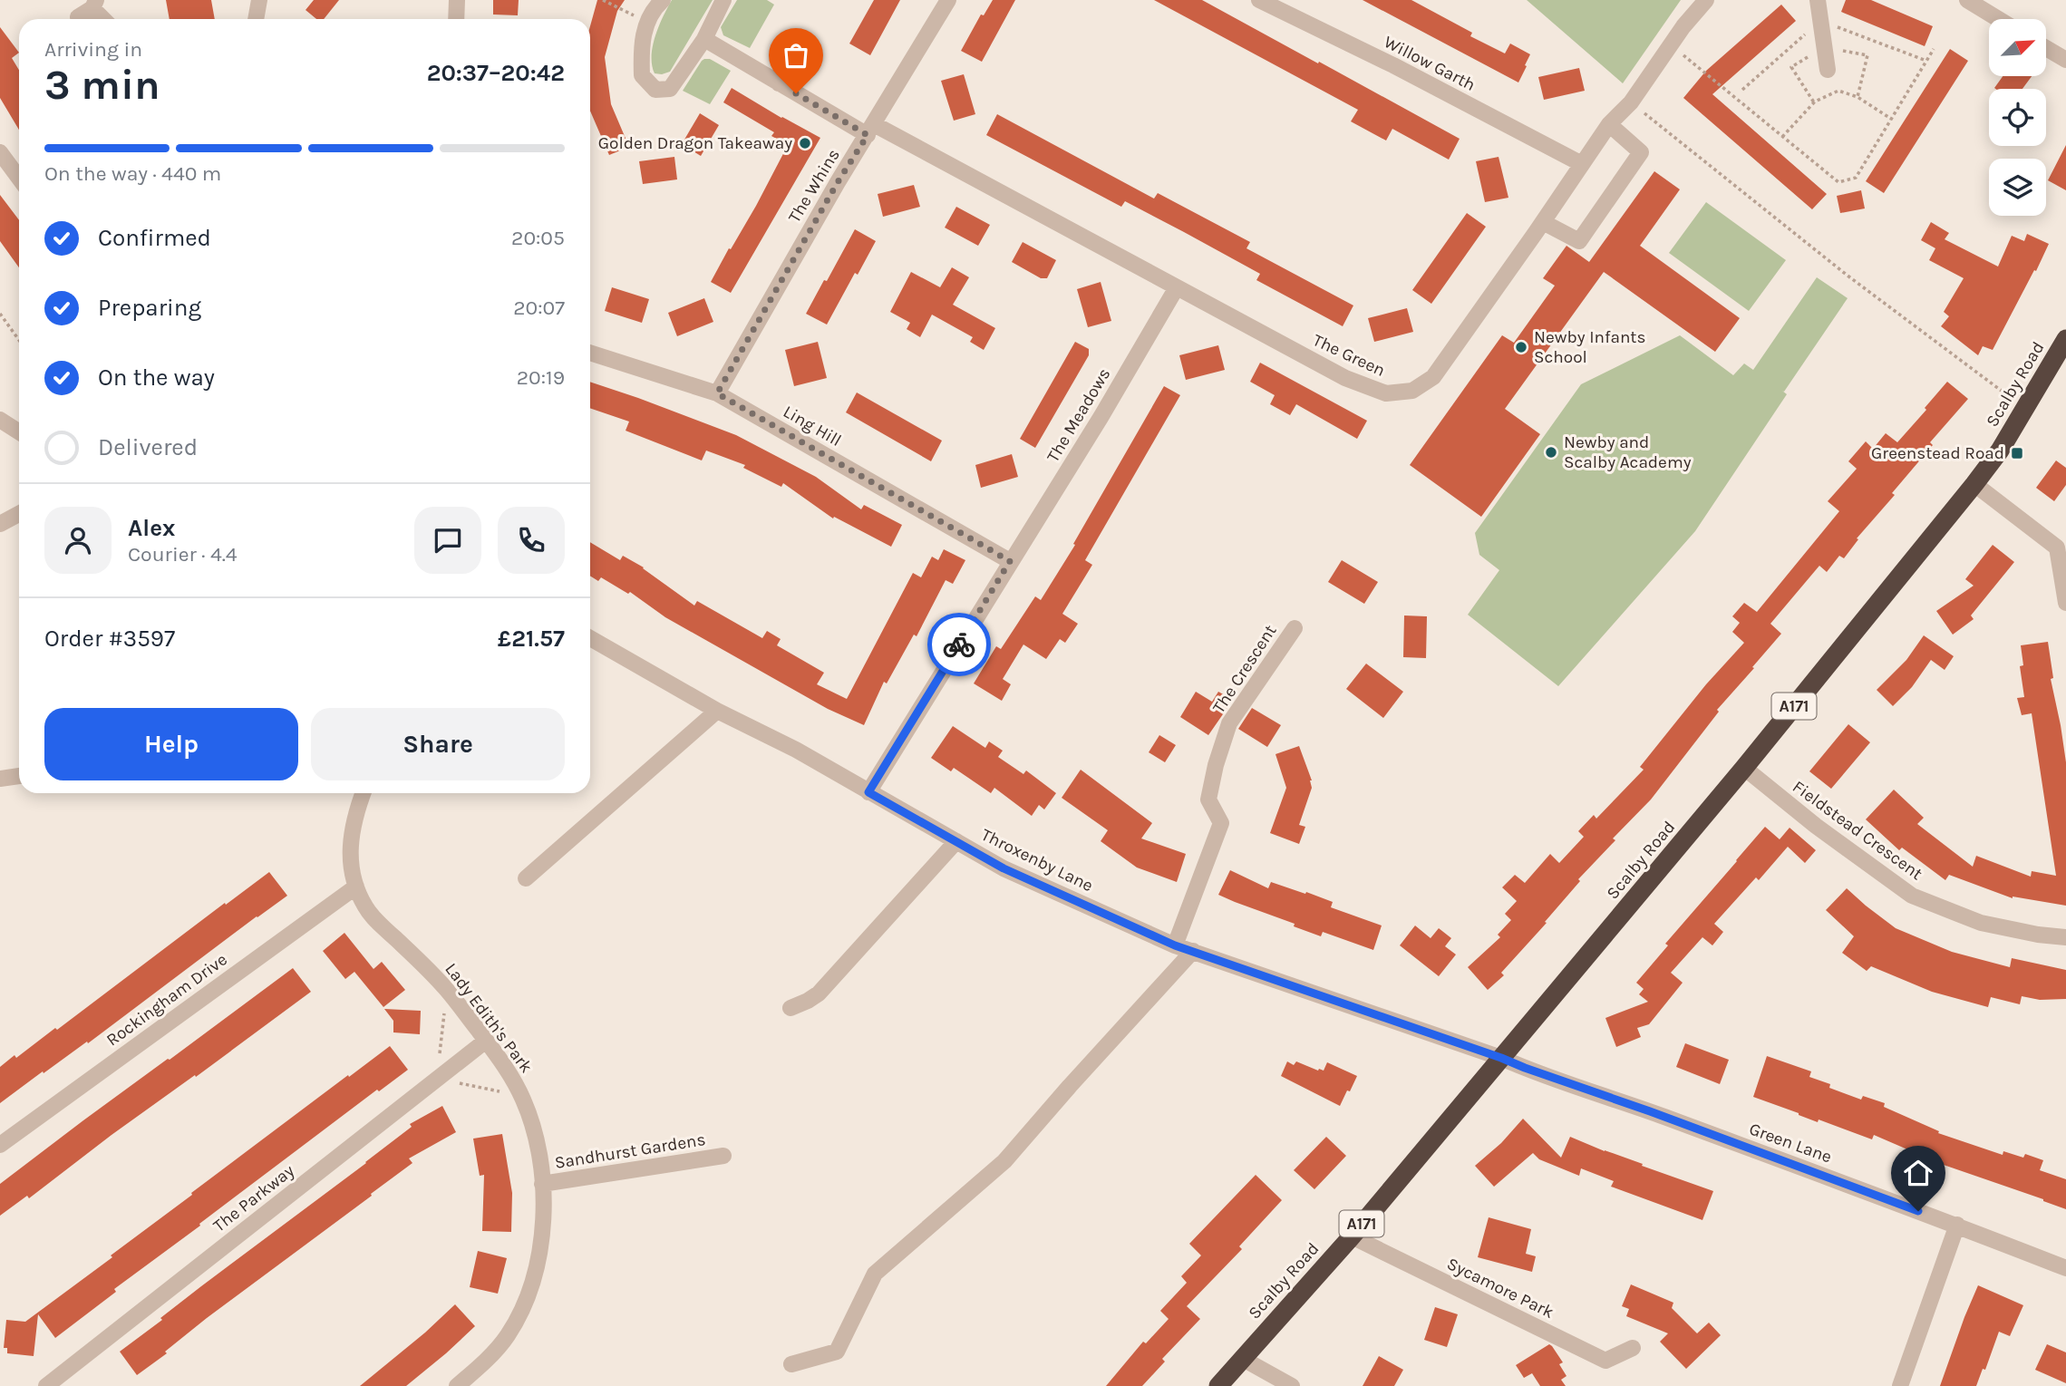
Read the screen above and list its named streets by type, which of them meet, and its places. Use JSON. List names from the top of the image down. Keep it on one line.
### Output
{"streets":{"highway":["Scalby Road","A171"],"street":["Willow Garth","The Whins","The Green","The Meadows","Ling Hill","The Crescent","Fieldstead Crescent","Throxenby Lane","Rockingham Drive","Lady Edith's Park","Green Lane","Sandhurst Gardens","The Parkway","Sycamore Park"]},"crossings":[["Willow Garth","The Green"],["The Whins","The Green"],["The Whins","Ling Hill"],["The Green","The Meadows"],["Scalby Road","Fieldstead Crescent"],["Scalby Road","Throxenby Lane"],["Scalby Road","Green Lane"],["Scalby Road","Sycamore Park"],["The Meadows","Ling Hill"],["The Meadows","Throxenby Lane"],["The Crescent","Throxenby Lane"],["Throxenby Lane","Green Lane"],["Rockingham Drive","Lady Edith's Park"],["Lady Edith's Park","Sandhurst Gardens"],["Lady Edith's Park","The Parkway"]],"places":{"other":["Golden Dragon Takeaway","Newby Infants School","Newby and Scalby Academy"],"transit":["Greenstead Road"]},"north":"top right","page":{"heading":["3 min","Arriving in","20:37–20:42"],"panel":["Alex","Courier · 4.4","Order #3597","£21.57"],"bar":"On the way · 440 m","list":[["Confirmed","20:05"],["Preparing","20:07"],["On the way","20:19"],"Delivered"],"buttons":["Help","Share"]}}
